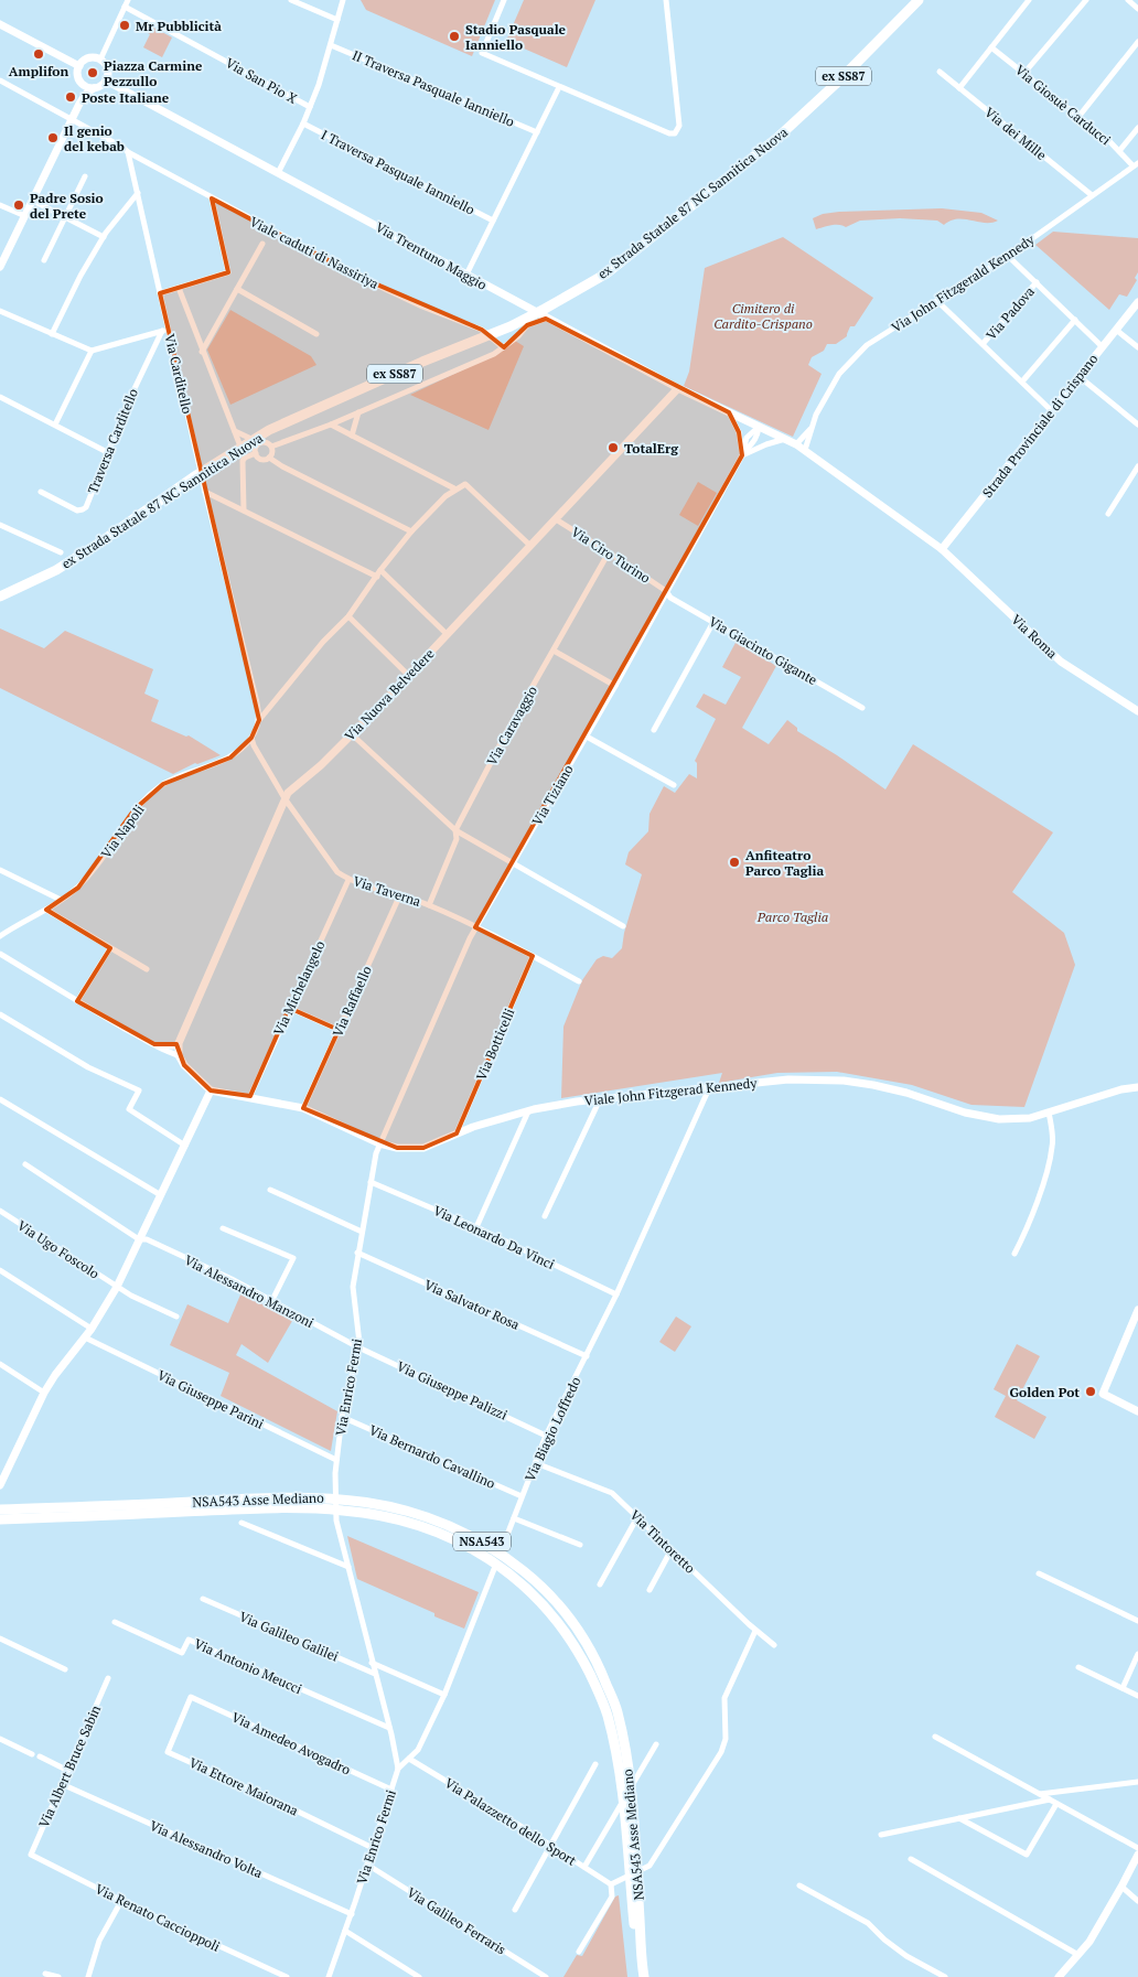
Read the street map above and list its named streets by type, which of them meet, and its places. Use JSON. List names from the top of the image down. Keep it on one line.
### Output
{"streets":{"highway":["ex SS87","ex Strada Statale 87 NC Sannitica Nuova","NSA543 Asse Mediano","NSA543"],"street":["Via San Pio X","II Traversa Pasquale Ianniello","Via Giosuè Carducci","Via dei Mille","I Traversa Pasquale Ianniello","Viale caduti di Nassiriya","Via Trentuno Maggio","Via John Fitzgerald Kennedy","Via Padova","Via Carditello","Strada Provinciale di Crispano","Traversa Carditello","Via Ciro Turino","Via Roma","Via Giacinto Gigante","Via Nuova Belvedere","Via Caravaggio","Via Tiziano","Via Napoli","Via Taverna","Via Michelangelo","Via Raffaello","Via Botticelli","Viale John Fitzgerad Kennedy","Via Leonardo Da Vinci","Via Ugo Foscolo","Via Alessandro Manzoni","Via Salvator Rosa","Via Enrico Fermi","Via Giuseppe Palizzi","Via Giuseppe Parini","Via Biagio Loffredo","Via Bernardo Cavallino","Via Tintoretto","Via Galileo Galilei","Via Antonio Meucci","Via Amedeo Avogadro","Via Albert Bruce Sabin","Via Ettore Maiorana","Via Palazzetto dello Sport","Via Alessandro Volta","Via Renato Caccioppoli","Via Galileo Ferraris"]},"crossings":[["Via Giosuè Carducci","Via John Fitzgerald Kennedy"],["Via dei Mille","Via John Fitzgerald Kennedy"],["Viale caduti di Nassiriya","Via Carditello"],["Via Trentuno Maggio","Via John Fitzgerald Kennedy"],["Via Trentuno Maggio","Via Roma"],["Via Trentuno Maggio","Via Nuova Belvedere"],["Via Trentuno Maggio","Via Tiziano"],["Via John Fitzgerald Kennedy","Via Roma"],["Strada Provinciale di Crispano","Via Roma"],["Via Ciro Turino","Via Giacinto Gigante"],["Via Ciro Turino","Via Nuova Belvedere"],["Via Ciro Turino","Via Caravaggio"],["Via Ciro Turino","Via Tiziano"],["Via Giacinto Gigante","Via Tiziano"],["Via Nuova Belvedere","Via Taverna"],["Via Caravaggio","Via Taverna"],["Via Tiziano","Via Taverna"],["Via Tiziano","Viale John Fitzgerad Kennedy"],["Via Tiziano","Via Enrico Fermi"],["Via Napoli","Via Taverna"],["Via Taverna","Via Michelangelo"],["Via Taverna","Via Raffaello"],["Via Taverna","Via Botticelli"],["Via Michelangelo","Viale John Fitzgerad Kennedy"],["Via Raffaello","Viale John Fitzgerad Kennedy"],["Via Botticelli","Viale John Fitzgerad Kennedy"],["Viale John Fitzgerad Kennedy","Via Enrico Fermi"],["Viale John Fitzgerad Kennedy","Via Biagio Loffredo"],["Via Leonardo Da Vinci","Via Enrico Fermi"],["Via Leonardo Da Vinci","Via Biagio Loffredo"],["Via Alessandro Manzoni","Via Enrico Fermi"],["Via Alessandro Manzoni","Via Giuseppe Palizzi"],["Via Salvator Rosa","Via Enrico Fermi"],["Via Salvator Rosa","Via Biagio Loffredo"],["Via Enrico Fermi","Via Giuseppe Palizzi"],["Via Enrico Fermi","Via Giuseppe Parini"],["Via Enrico Fermi","Via Biagio Loffredo"],["Via Enrico Fermi","Via Bernardo Cavallino"],["Via Enrico Fermi","Via Galileo Galilei"],["Via Enrico Fermi","Via Antonio Meucci"],["Via Enrico Fermi","Via Amedeo Avogadro"],["Via Enrico Fermi","Via Ettore Maiorana"],["Via Enrico Fermi","Via Alessandro Volta"],["Via Enrico Fermi","Via Galileo Ferraris"],["Via Giuseppe Palizzi","Via Biagio Loffredo"],["Via Biagio Loffredo","Via Bernardo Cavallino"],["Via Biagio Loffredo","Via Tintoretto"],["Via Biagio Loffredo","Via Palazzetto dello Sport"],["Via Amedeo Avogadro","Via Ettore Maiorana"],["Via Albert Bruce Sabin","Via Alessandro Volta"],["Via Albert Bruce Sabin","Via Renato Caccioppoli"]],"parks":["Cimitero di Cardito-Crispano","Parco Taglia"],"places":["Mr Pubblicità","Stadio Pasquale Ianniello","Amplifon","Piazza Carmine Pezzullo","Poste Italiane","Il genio del kebab","Padre Sosio del Prete","TotalErg","Anfiteatro Parco Taglia","Golden Pot"]}
